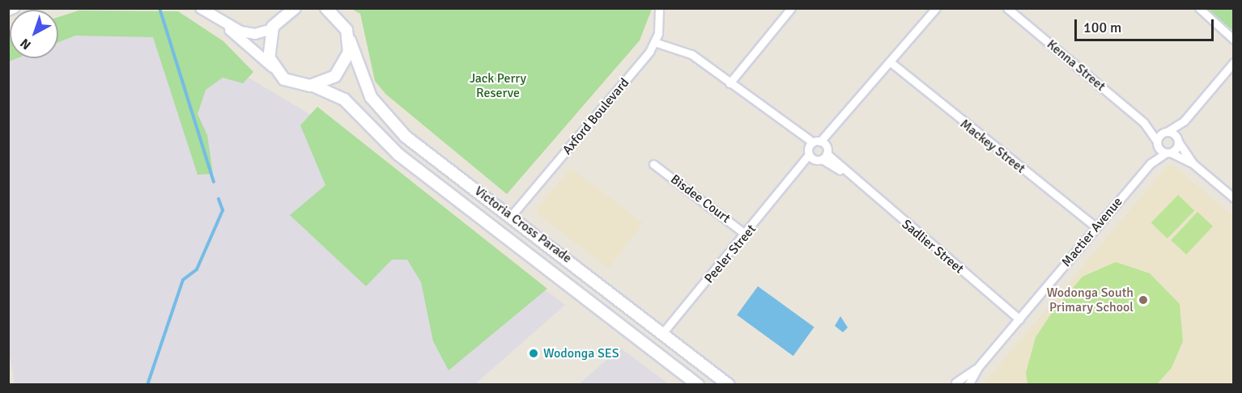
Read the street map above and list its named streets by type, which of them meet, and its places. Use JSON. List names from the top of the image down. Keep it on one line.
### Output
{"streets":{"main road":["Victoria Cross Parade"],"street":["Kenna Street","Axford Boulevard","Mackey Street","Bisdee Court","Mactier Avenue","Sadlier Street","Peeler Street"]},"crossings":[["Kenna Street","Mactier Avenue"],["Axford Boulevard","Victoria Cross Parade"],["Axford Boulevard","Sadlier Street"],["Mackey Street","Mactier Avenue"],["Mackey Street","Peeler Street"],["Bisdee Court","Peeler Street"],["Victoria Cross Parade","Peeler Street"],["Mactier Avenue","Sadlier Street"],["Sadlier Street","Peeler Street"]],"parks":["Jack Perry Reserve"],"places":["Wodonga South Primary School","Wodonga SES"],"scale_bar":"100 m","north":"bottom left"}
